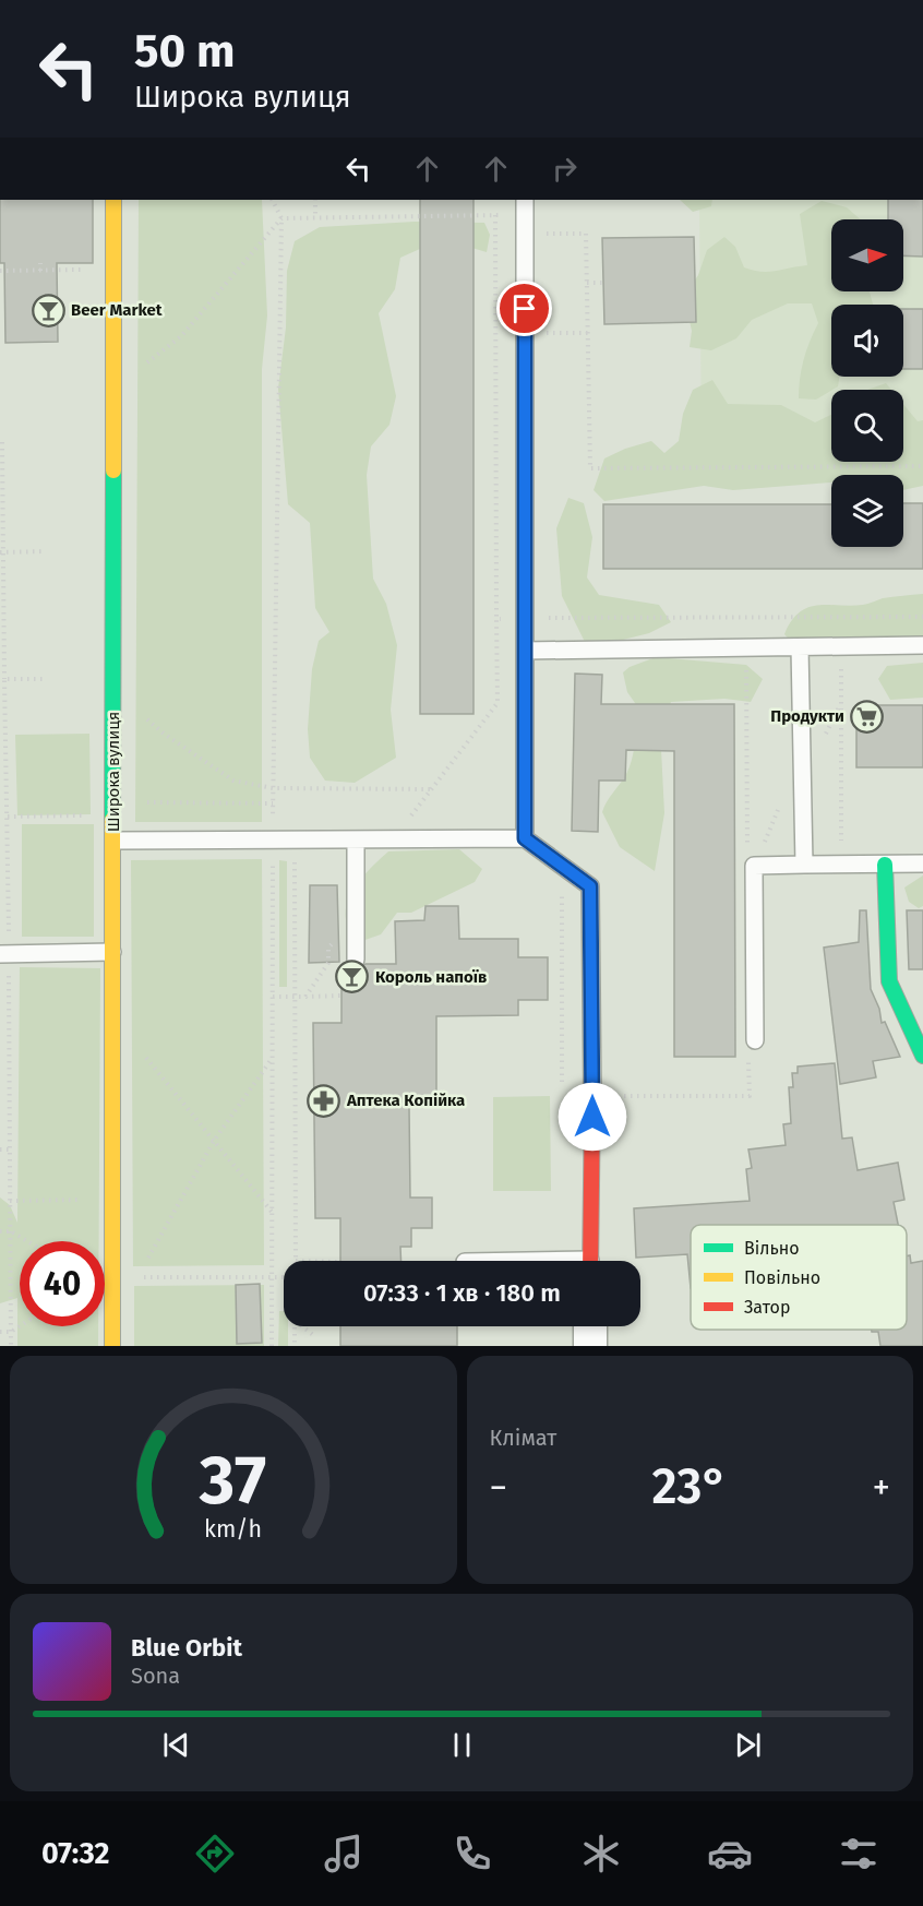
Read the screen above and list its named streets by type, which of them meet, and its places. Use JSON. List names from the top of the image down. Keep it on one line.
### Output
{"streets":{"street":["Широка вулиця"]},"places":{"bar":["Beer Market","Король напоїв"],"supermarket":["Продукти"],"pharmacy":["Аптека Копійка"]},"legend":["Вільно","Повільно","Затор"],"north":"right","page":{"turn":["50 m","Широка вулиця"],"limit":"40","trip":"07:33 · 1 хв · 180 m","tile":"Клімат","heat":["−","23°","+"],"song":["Blue Orbit","Sona"],"tabs":"07:32","gauge":["37","km/h"]}}
